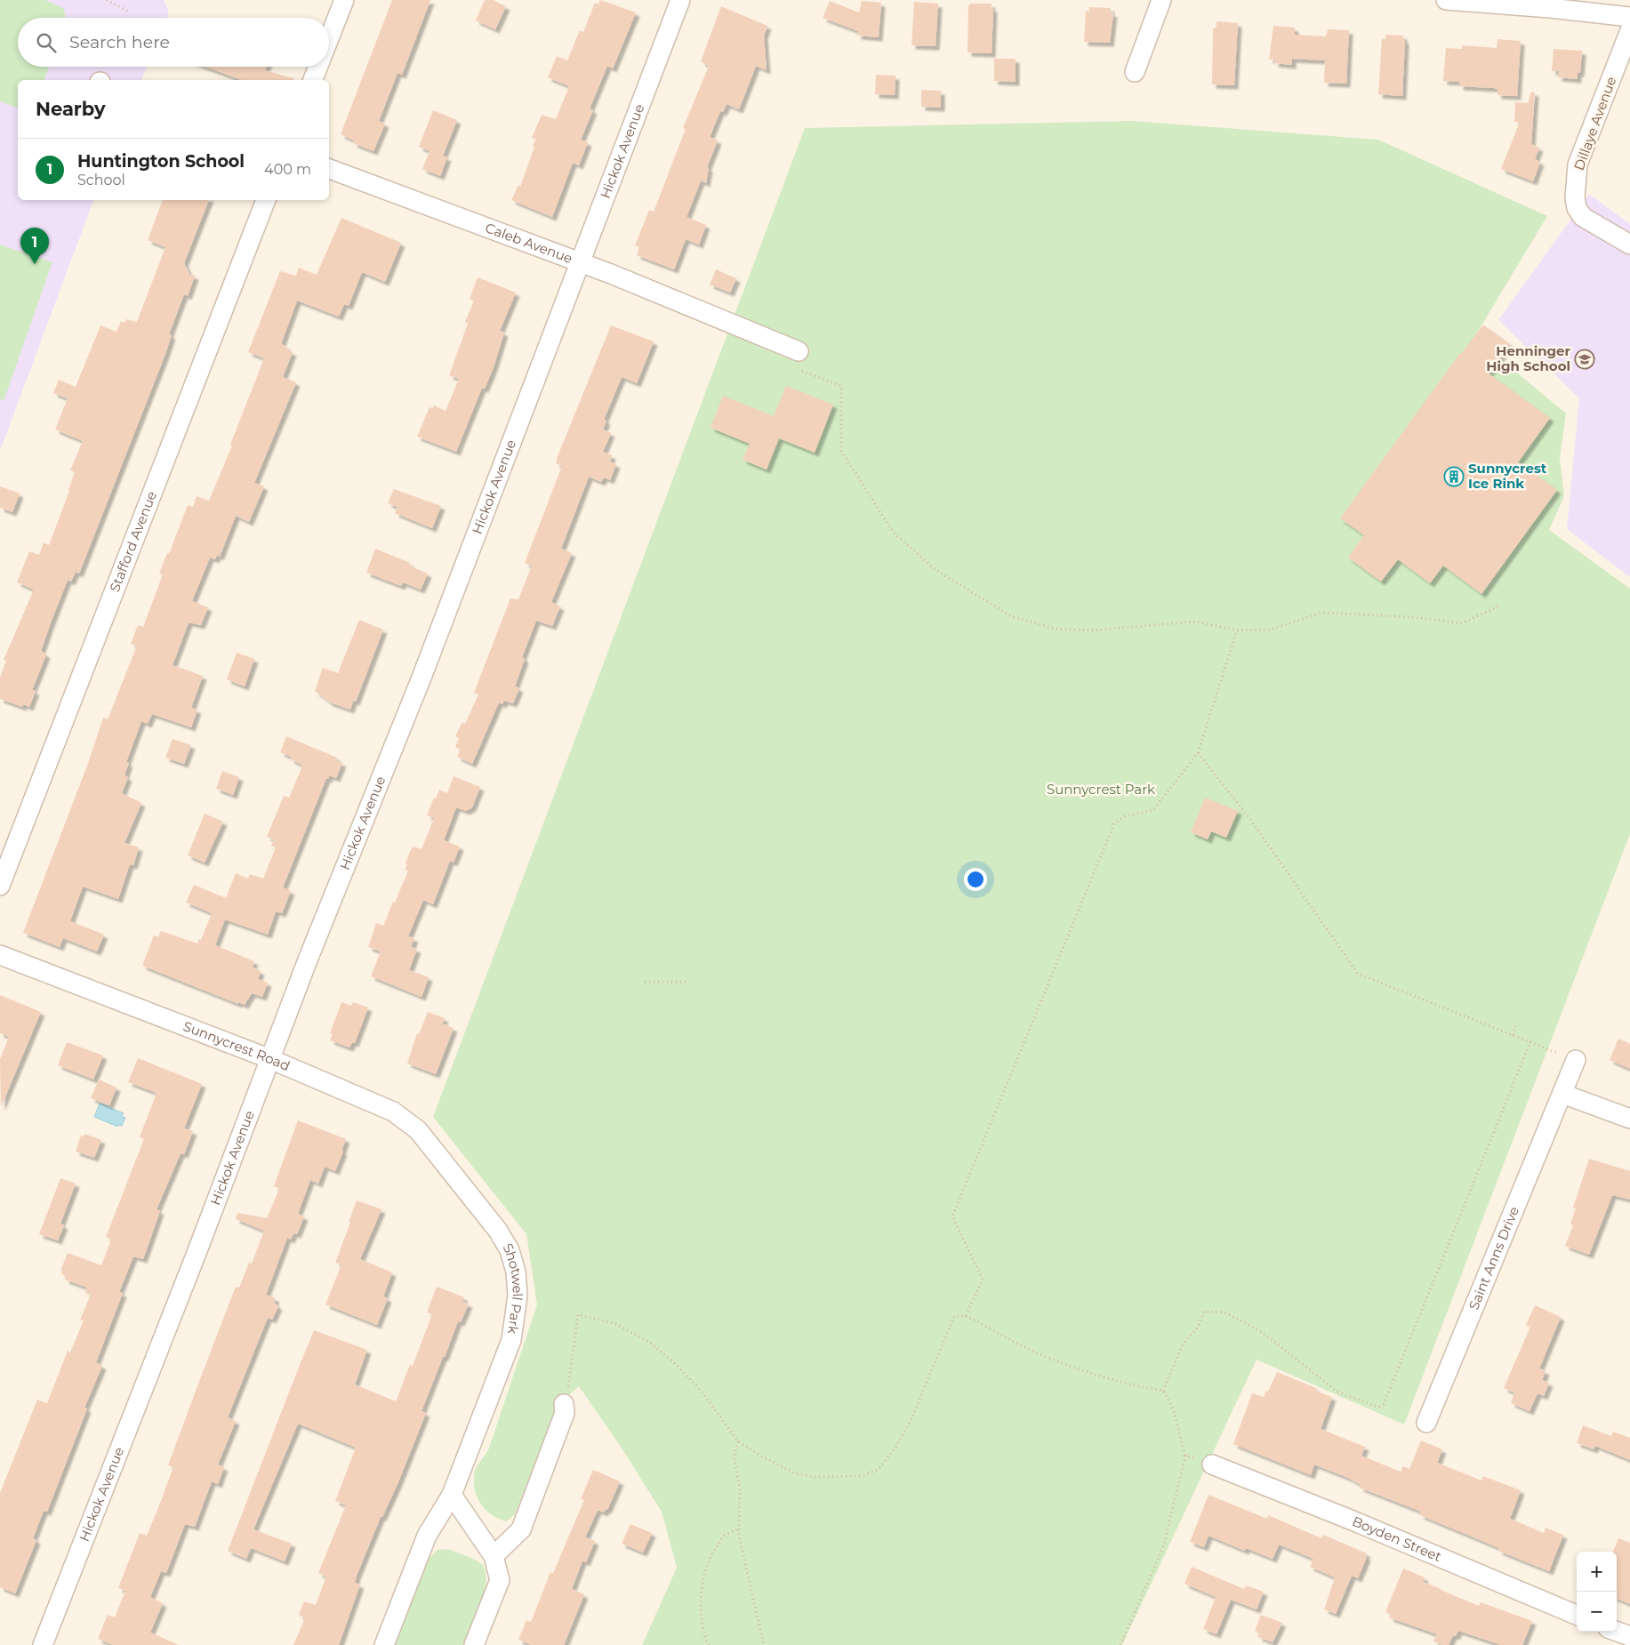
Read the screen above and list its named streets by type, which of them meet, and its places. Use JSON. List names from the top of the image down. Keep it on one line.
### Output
{"streets":{"street":["Dillaye Avenue","Hickok Avenue","Caleb Avenue","Stafford Avenue","Sunnycrest Road","Saint Anns Drive","Shotwell Park","Boyden Street"]},"crossings":[["Hickok Avenue","Caleb Avenue"],["Hickok Avenue","Sunnycrest Road"],["Sunnycrest Road","Shotwell Park"]],"parks":["Sunnycrest Park"],"places":{"school or university":["Henninger High School"],"building":["Sunnycrest Ice Rink"]},"page":{"search":"Search here","heading":"Nearby","list":[{"mark":"1","name":"Huntington School","note":"School","value":"400 m"}],"pins":"1","map_buttons":["+","−"]}}
